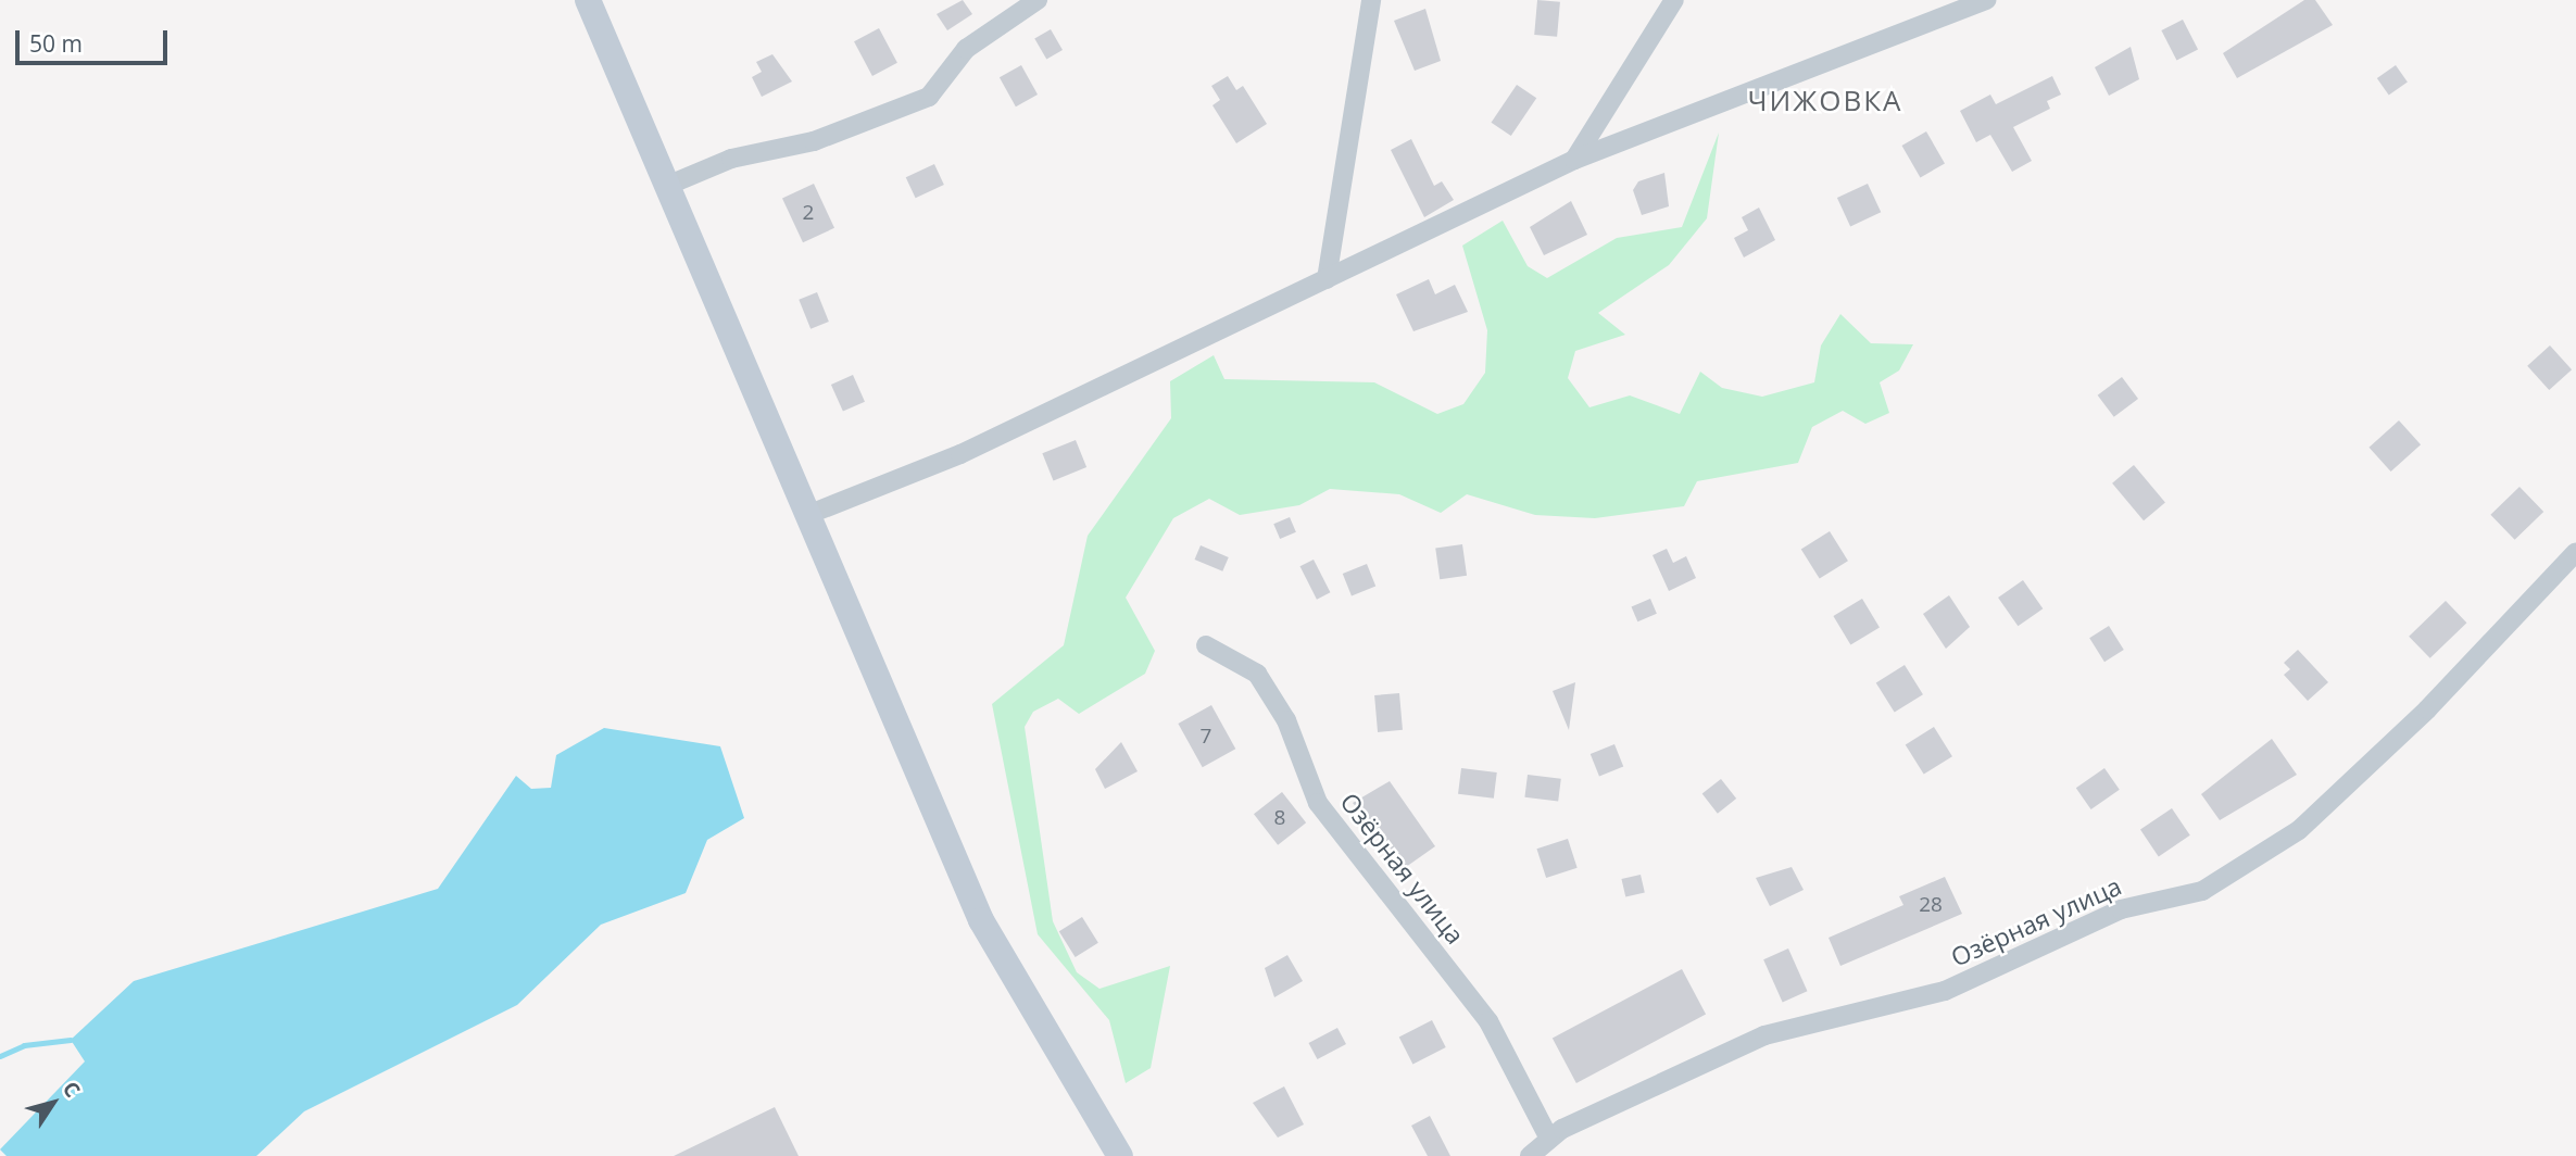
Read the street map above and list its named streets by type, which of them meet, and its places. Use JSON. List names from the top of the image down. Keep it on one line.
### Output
{"streets":{"street":["Озёрная улица"]},"districts":["ЧИЖОВКА"],"house_numbers":["2","7","8","28"],"scale_bar":"50 m","north":"top right"}
